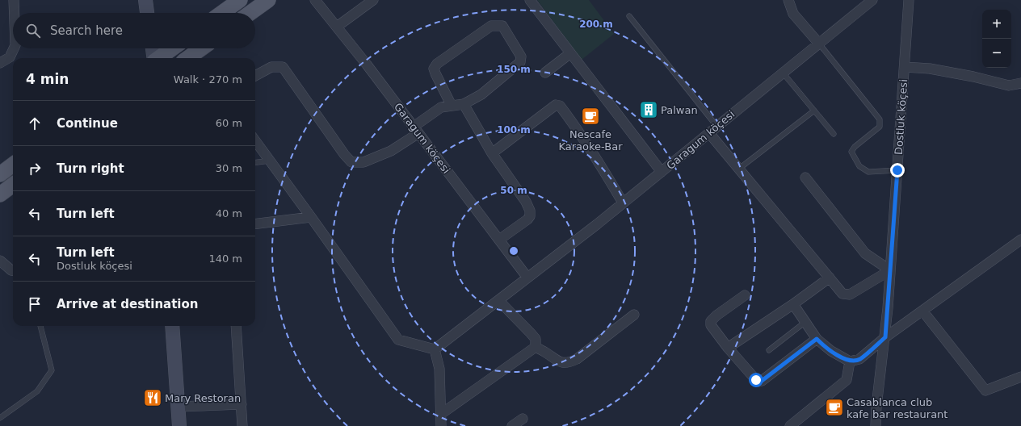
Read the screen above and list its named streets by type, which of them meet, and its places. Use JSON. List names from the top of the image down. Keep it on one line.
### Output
{"streets":{"street":["Dostluk köçesi","Garagum köçesi"]},"places":{"building":["Palwan"],"cafe":["Nescafe Karaoke-Bar","Casablanca club kafe bar restaurant"],"restaurant":["Mary Restoran"]},"page":{"map_buttons":["+","−"],"search":"Search here","heading":["4 min","Walk · 270 m"],"list":[["Continue","60 m"],["Turn right","30 m"],["Turn left","40 m"],["Turn left","Dostluk köçesi","140 m"],"Arrive at destination"]},"rings":["200 m","150 m","100 m","50 m"]}
